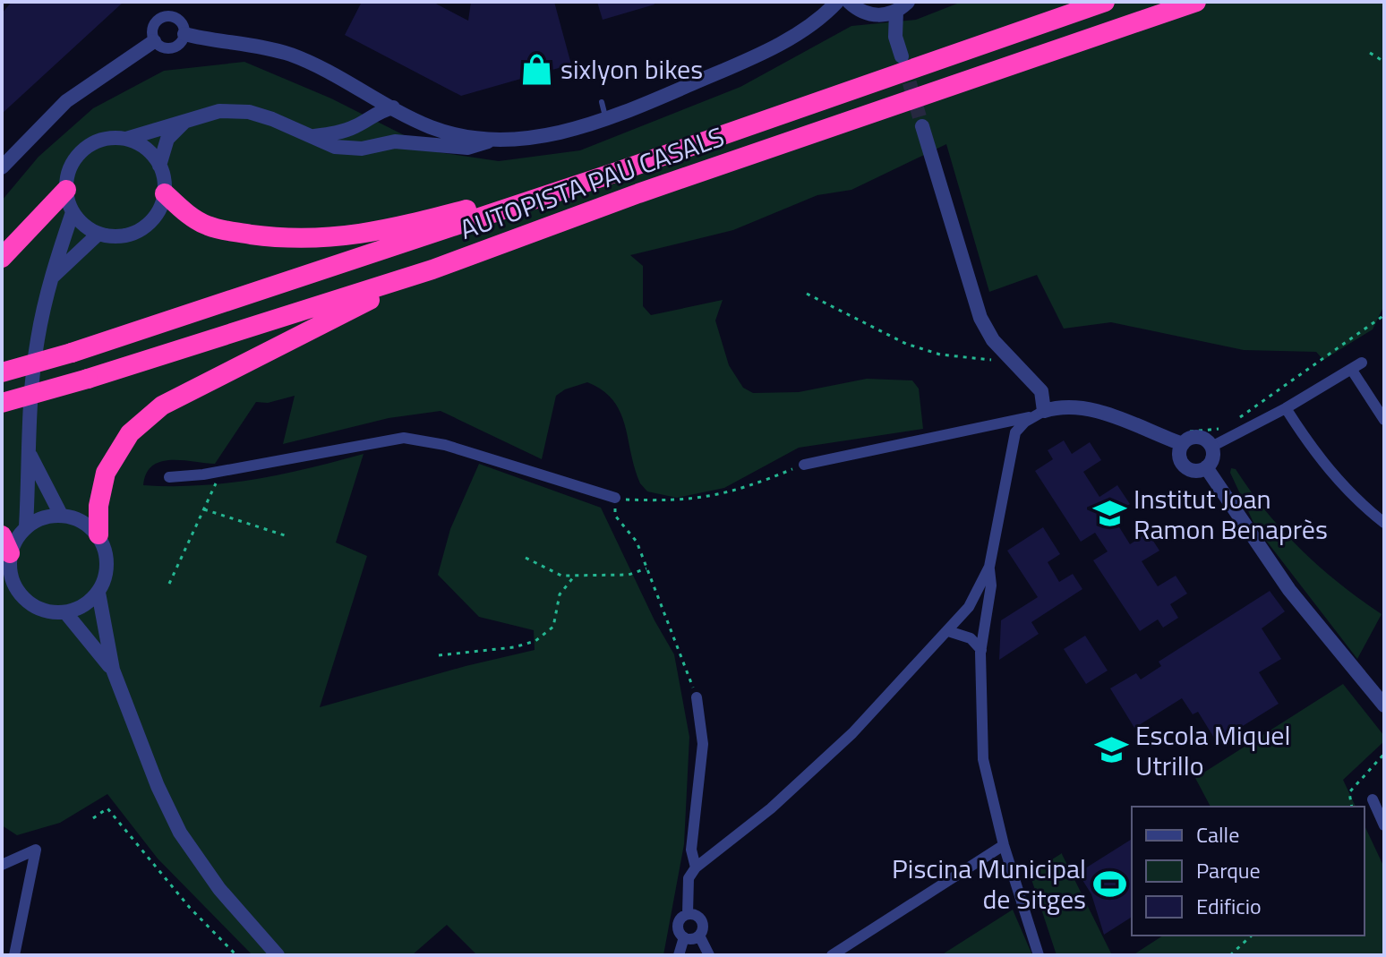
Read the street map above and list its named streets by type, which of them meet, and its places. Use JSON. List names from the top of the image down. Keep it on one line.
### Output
{"streets":{"highway":["AUTOPISTA PAU CASALS"]},"places":{"shop":["sixlyon bikes"],"school or university":["Institut Joan Ramon Benaprès","Escola Miquel Utrillo"],"sports":["Piscina Municipal de Sitges"]},"legend":["Calle","Parque","Edificio"]}
